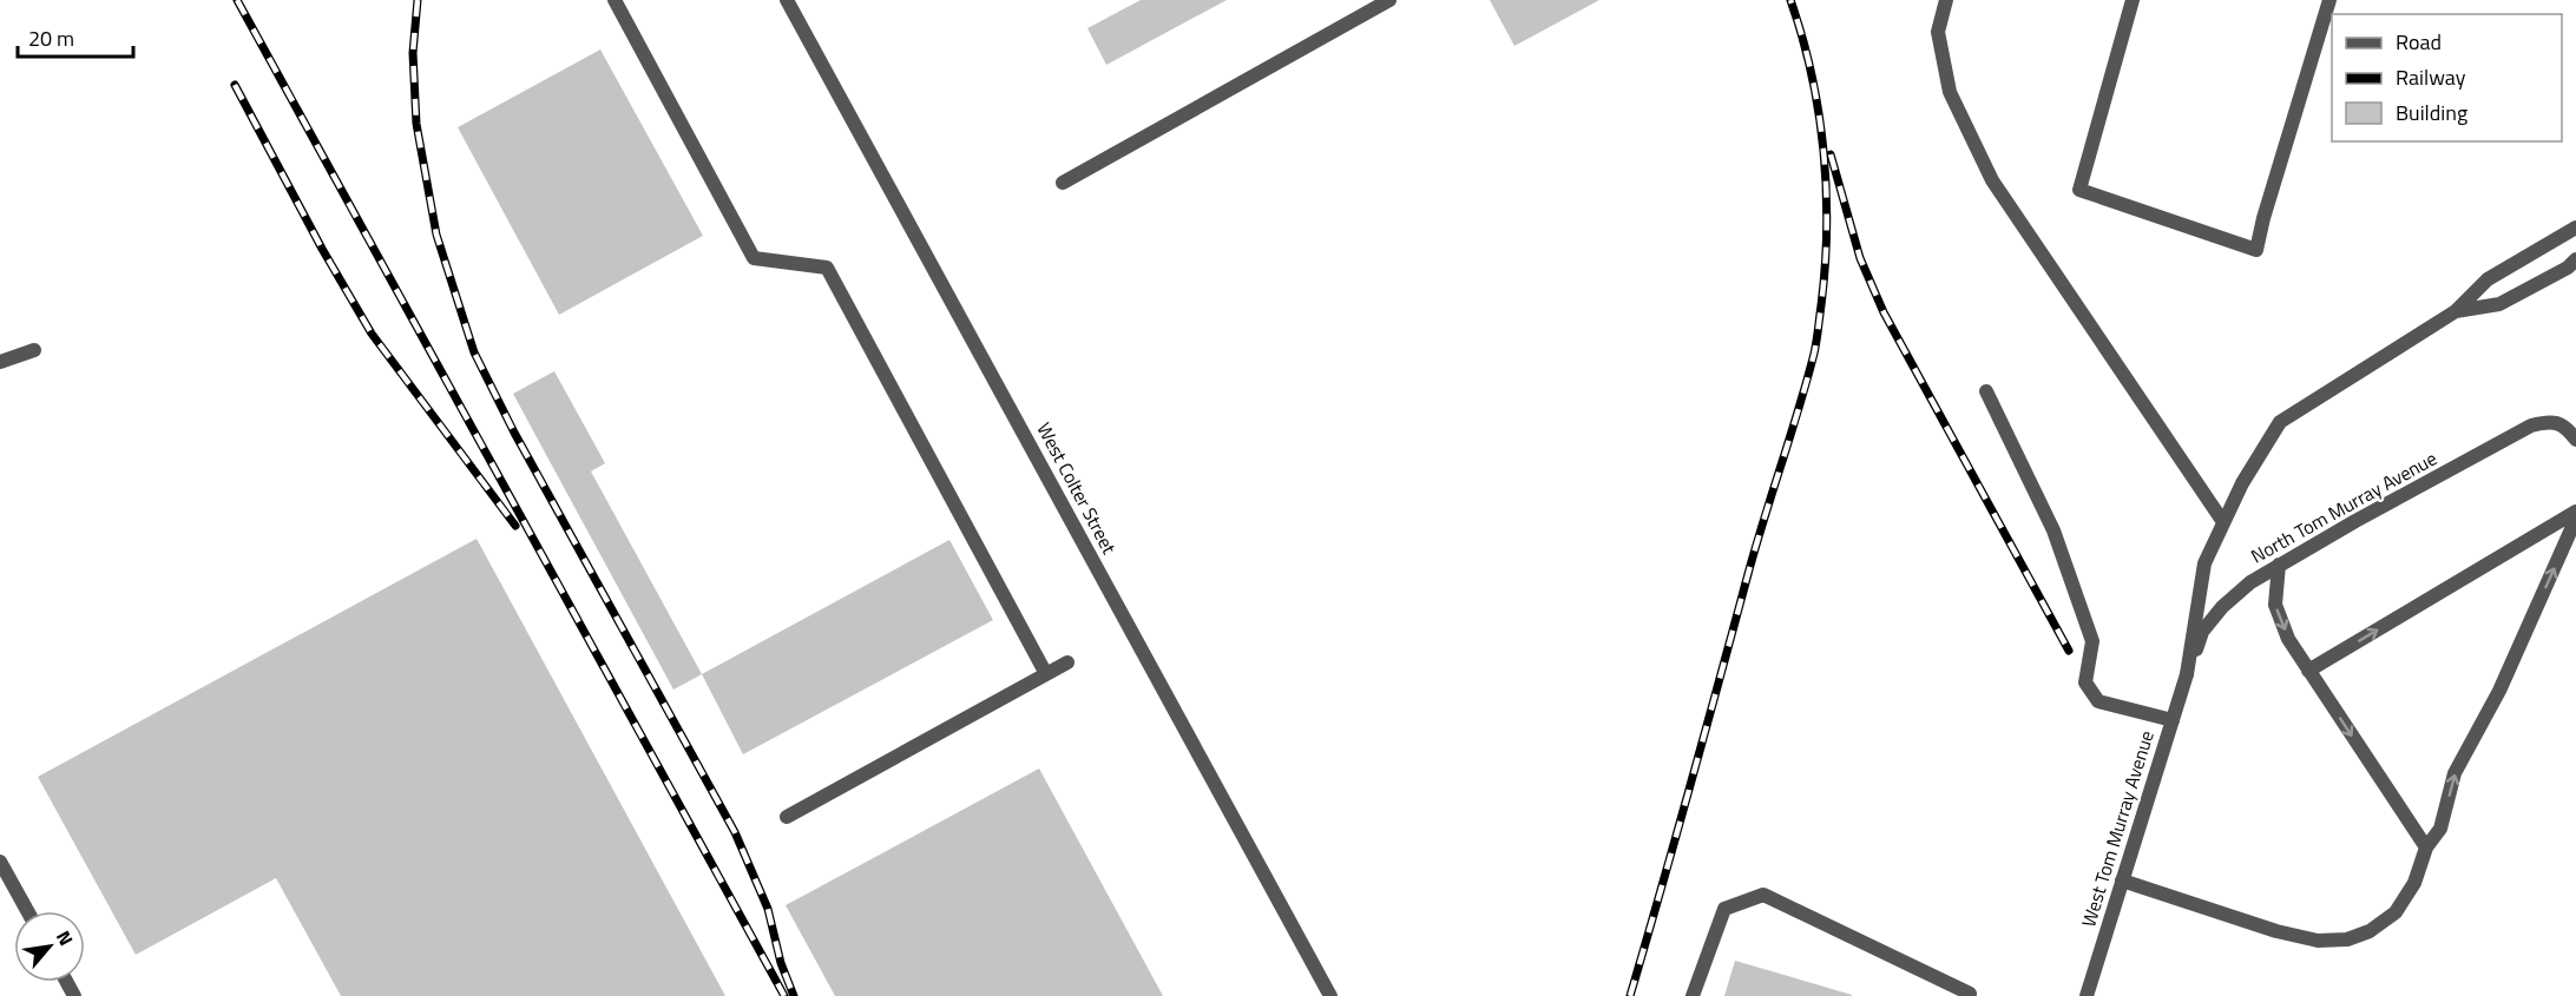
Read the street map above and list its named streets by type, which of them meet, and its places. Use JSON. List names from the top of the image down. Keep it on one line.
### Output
{"streets":{"street":["West Colter Street","North Tom Murray Avenue","West Tom Murray Avenue"]},"crossings":[["North Tom Murray Avenue","West Tom Murray Avenue"]],"legend":["Road","Railway","Building"],"scale_bar":"20 m","north":"top right"}
